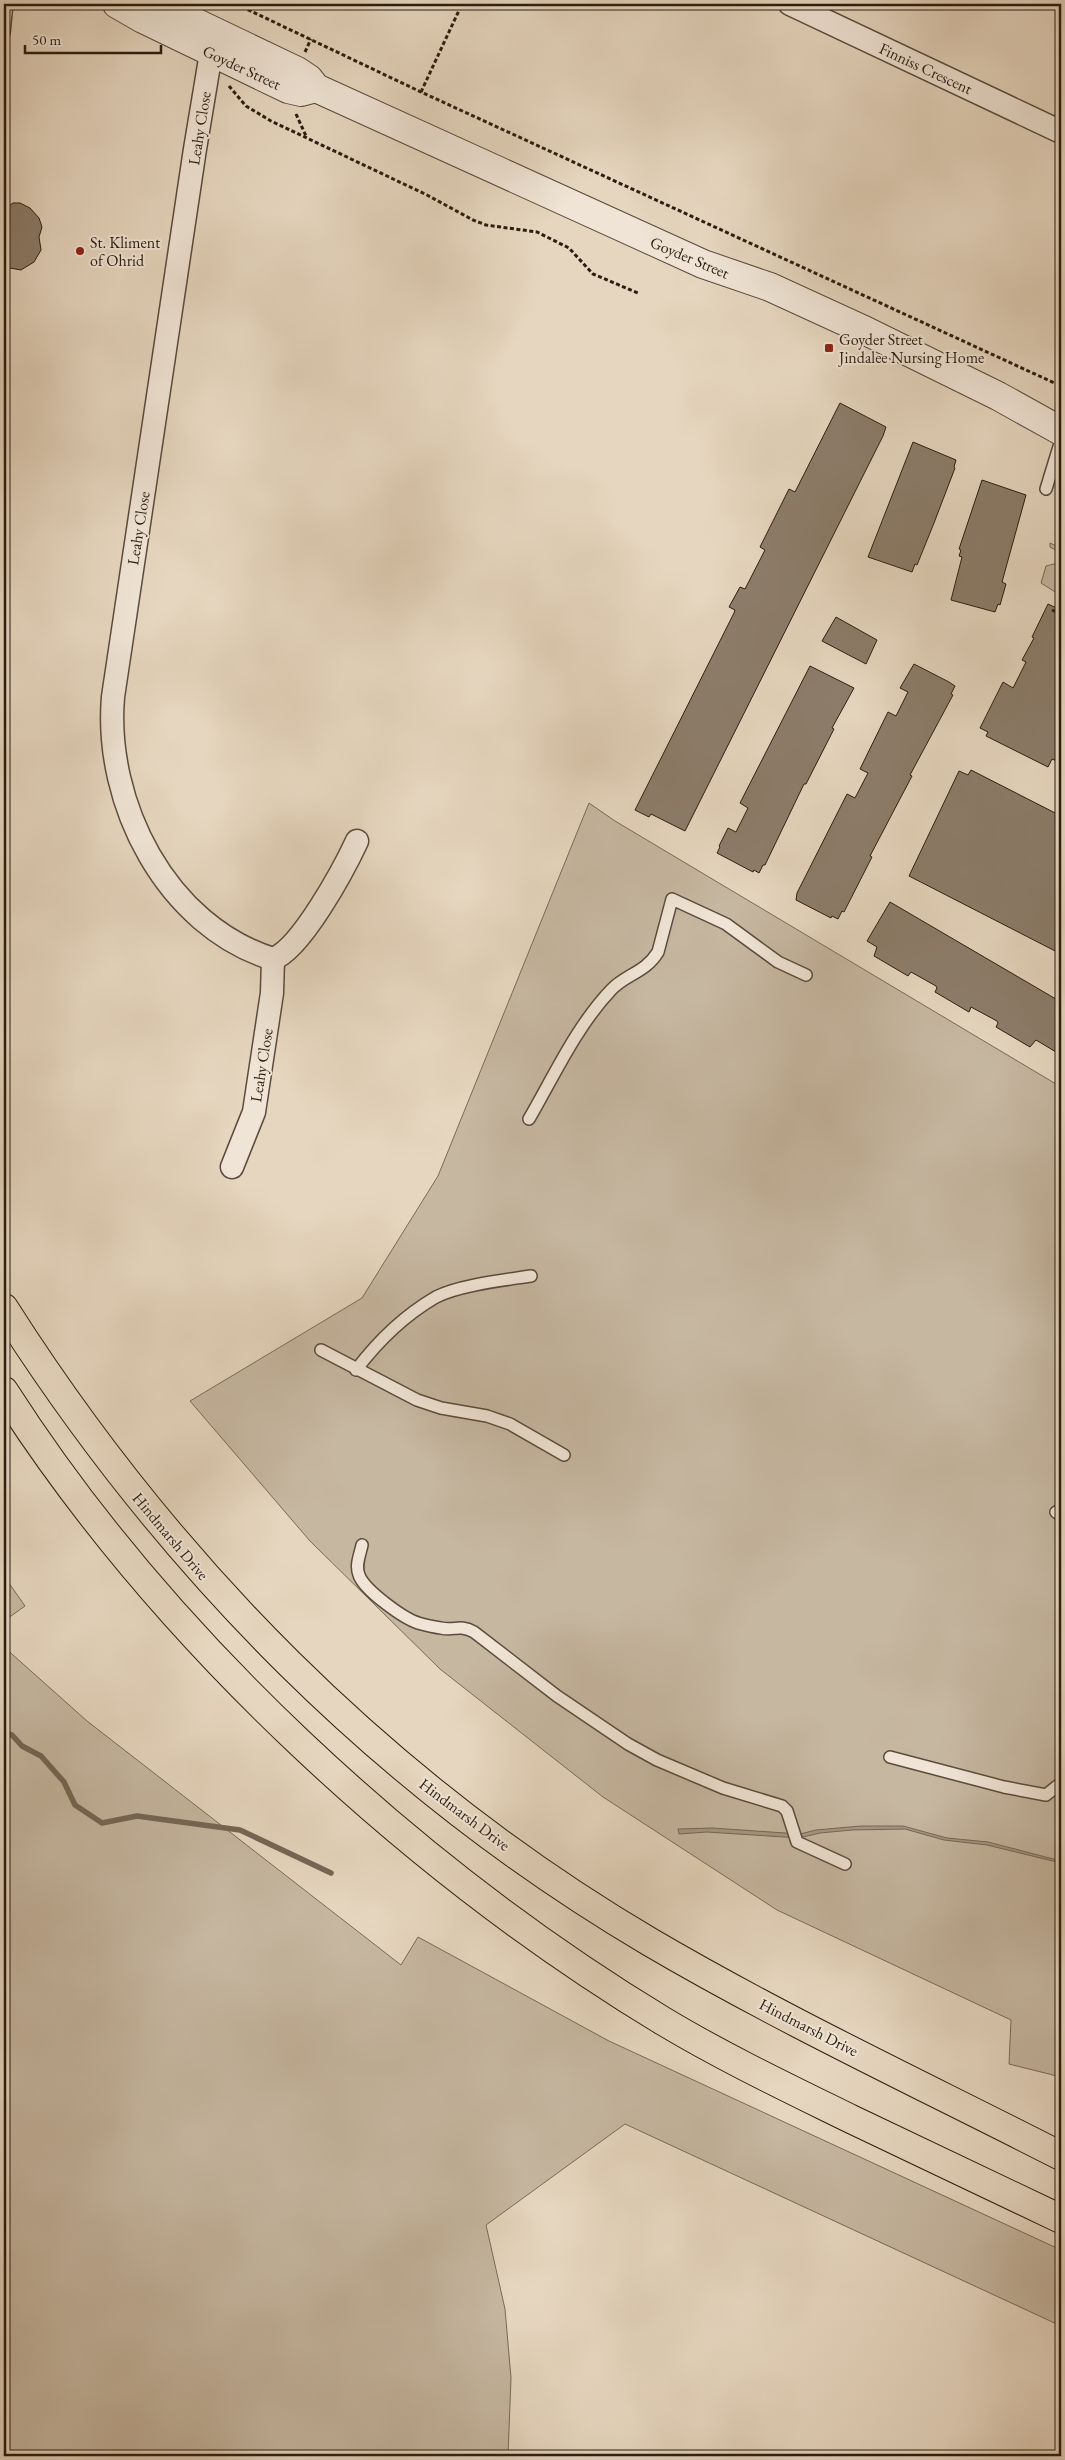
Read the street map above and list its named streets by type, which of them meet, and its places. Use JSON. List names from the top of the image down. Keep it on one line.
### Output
{"streets":{"main road":["Hindmarsh Drive"],"street":["Goyder Street","Finniss Crescent","Leahy Close"]},"crossings":[["Goyder Street","Leahy Close"]],"places":{"other":["St. Kliment of Ohrid"],"transit":["Goyder Street Jindalee Nursing Home"]},"scale_bar":"50 m"}
